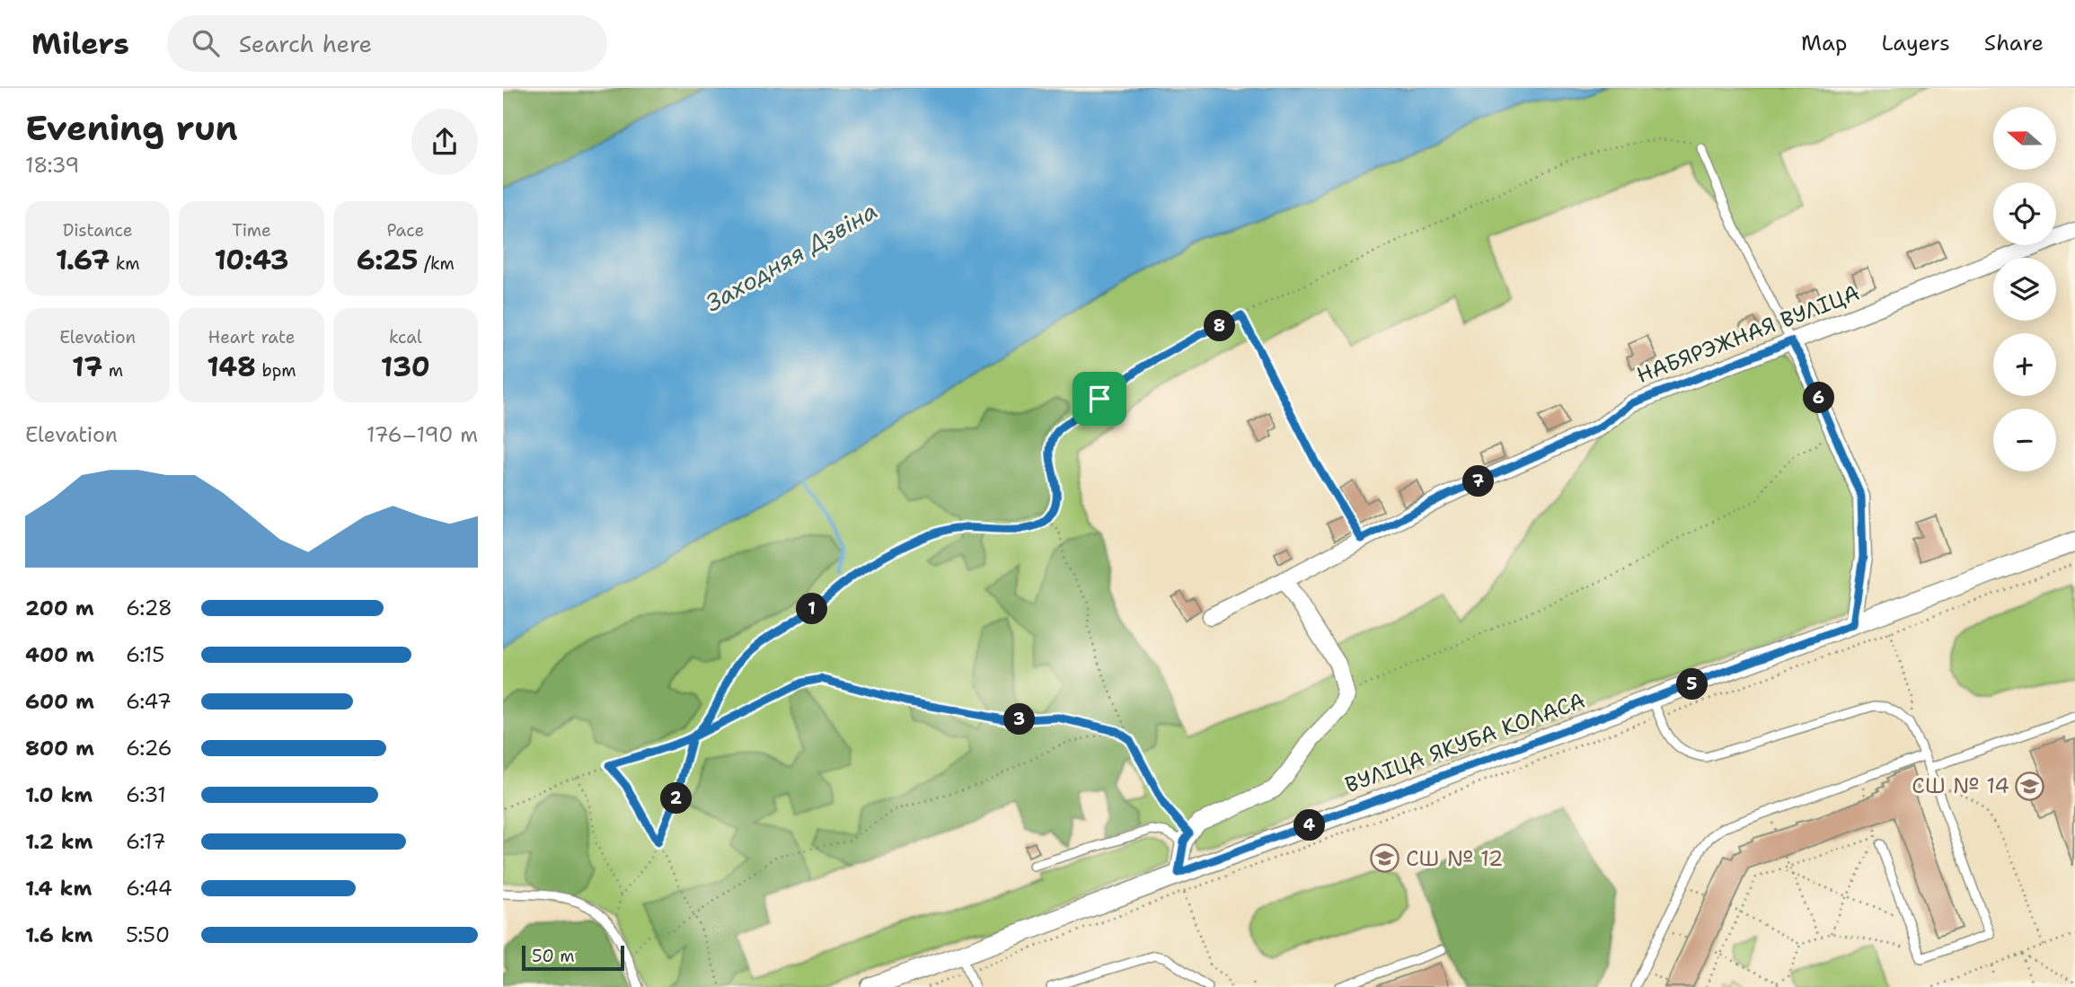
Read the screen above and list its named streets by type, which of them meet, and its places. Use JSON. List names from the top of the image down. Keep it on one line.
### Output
{"streets":{"street":["НАБЯРЭЖНАЯ ВУЛІЦА","ВУЛІЦА ЯКУБА КОЛАСА"]},"water":["Заходняя Дзвіна"],"places":{"school or university":["СШ № 14","СШ № 12"]},"scale_bar":"50 m","north":"left","page":{"header":"Milers","search":"Search here","nav":["Map","Layers","Share"],"heading":["Evening run","18:39"],"map_buttons":["+","−"],"stats":[["Distance","1.67 km"],["Time","10:43"],["Pace","6:25 /km"],["Elevation","17 m"],["Heart rate","148 bpm"],["kcal","130"]],"pins":["8","6","7","1","5","3","2","4"],"chart":["Elevation","176–190 m"],"list":[{"name":"200 m","note":"6:28"},{"name":"400 m","note":"6:15"},{"name":"600 m","note":"6:47"},{"name":"800 m","note":"6:26"},{"name":"1.0 km","note":"6:31"},{"name":"1.2 km","note":"6:17"},{"name":"1.4 km","note":"6:44"},{"name":"1.6 km","note":"5:50"}],"scale":"50 m"}}
